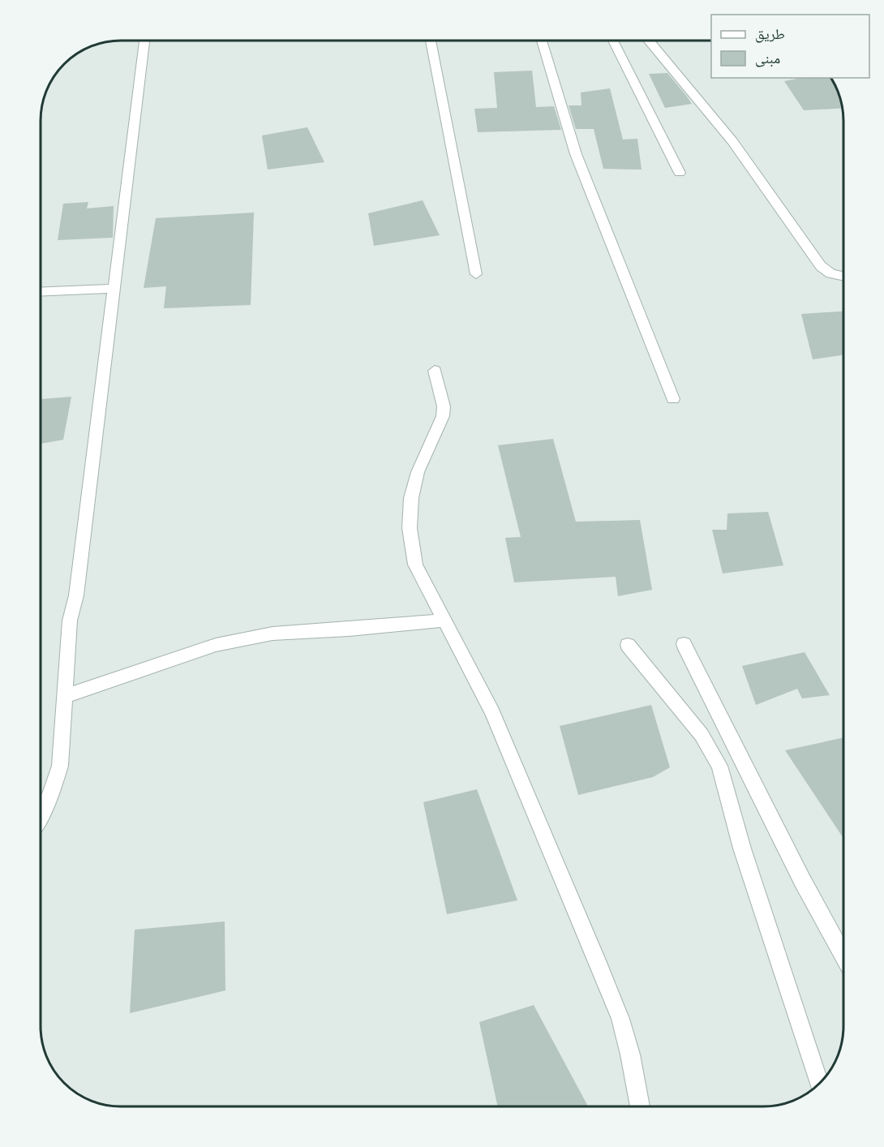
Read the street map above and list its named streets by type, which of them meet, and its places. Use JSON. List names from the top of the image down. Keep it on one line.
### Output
{"legend":["طريق","مبنى"]}
